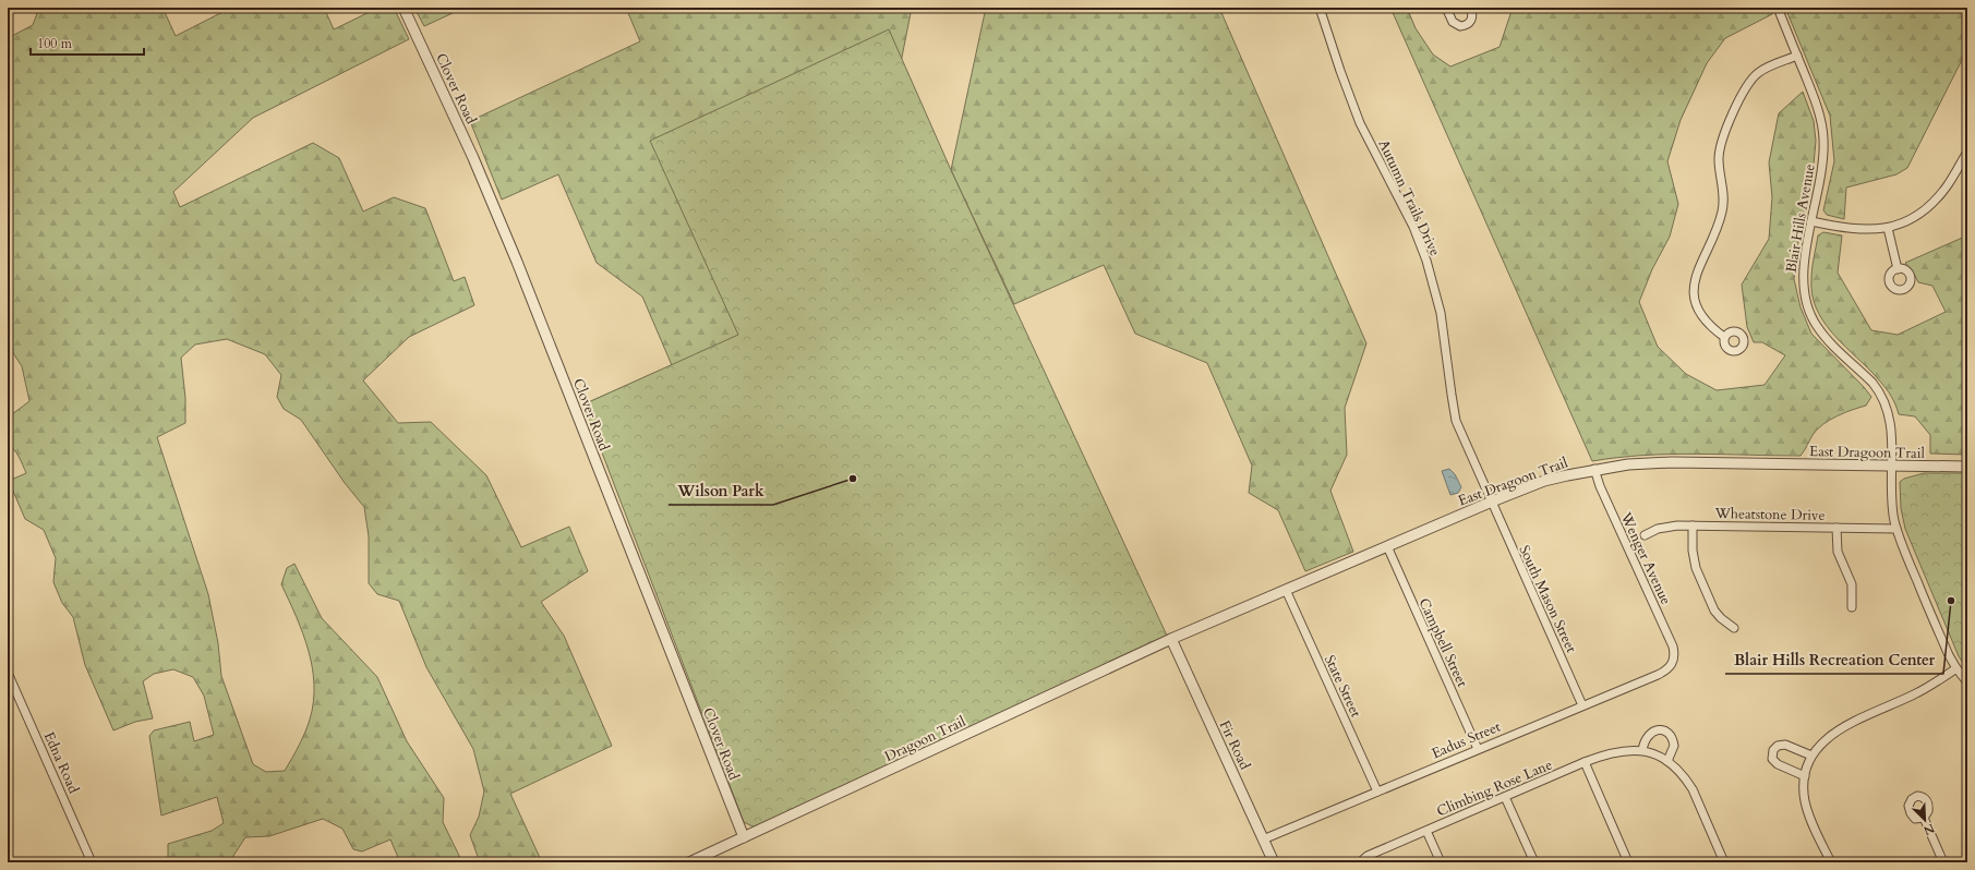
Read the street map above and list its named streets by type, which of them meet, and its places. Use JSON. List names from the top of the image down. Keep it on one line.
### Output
{"streets":{"street":["Clover Road","Autumn Trails Drive","Blair Hills Avenue","East Dragoon Trail","Wheatstone Drive","Wenger Avenue","South Mason Street","Campbell Street","State Street","Dragoon Trail","Eadus Street","Fir Road","Edna Road","Climbing Rose Lane"]},"crossings":[["Clover Road","Dragoon Trail"],["Autumn Trails Drive","East Dragoon Trail"],["Autumn Trails Drive","South Mason Street"],["Blair Hills Avenue","East Dragoon Trail"],["Blair Hills Avenue","Wheatstone Drive"],["East Dragoon Trail","Wenger Avenue"],["East Dragoon Trail","South Mason Street"],["East Dragoon Trail","Campbell Street"],["East Dragoon Trail","State Street"],["East Dragoon Trail","Dragoon Trail"],["East Dragoon Trail","Fir Road"],["Wenger Avenue","Eadus Street"],["South Mason Street","Eadus Street"],["Campbell Street","Eadus Street"],["State Street","Eadus Street"],["Dragoon Trail","Fir Road"],["Eadus Street","Fir Road"]],"places":["Wilson Park","Blair Hills Recreation Center"],"scale_bar":"100 m","north":"bottom right"}
